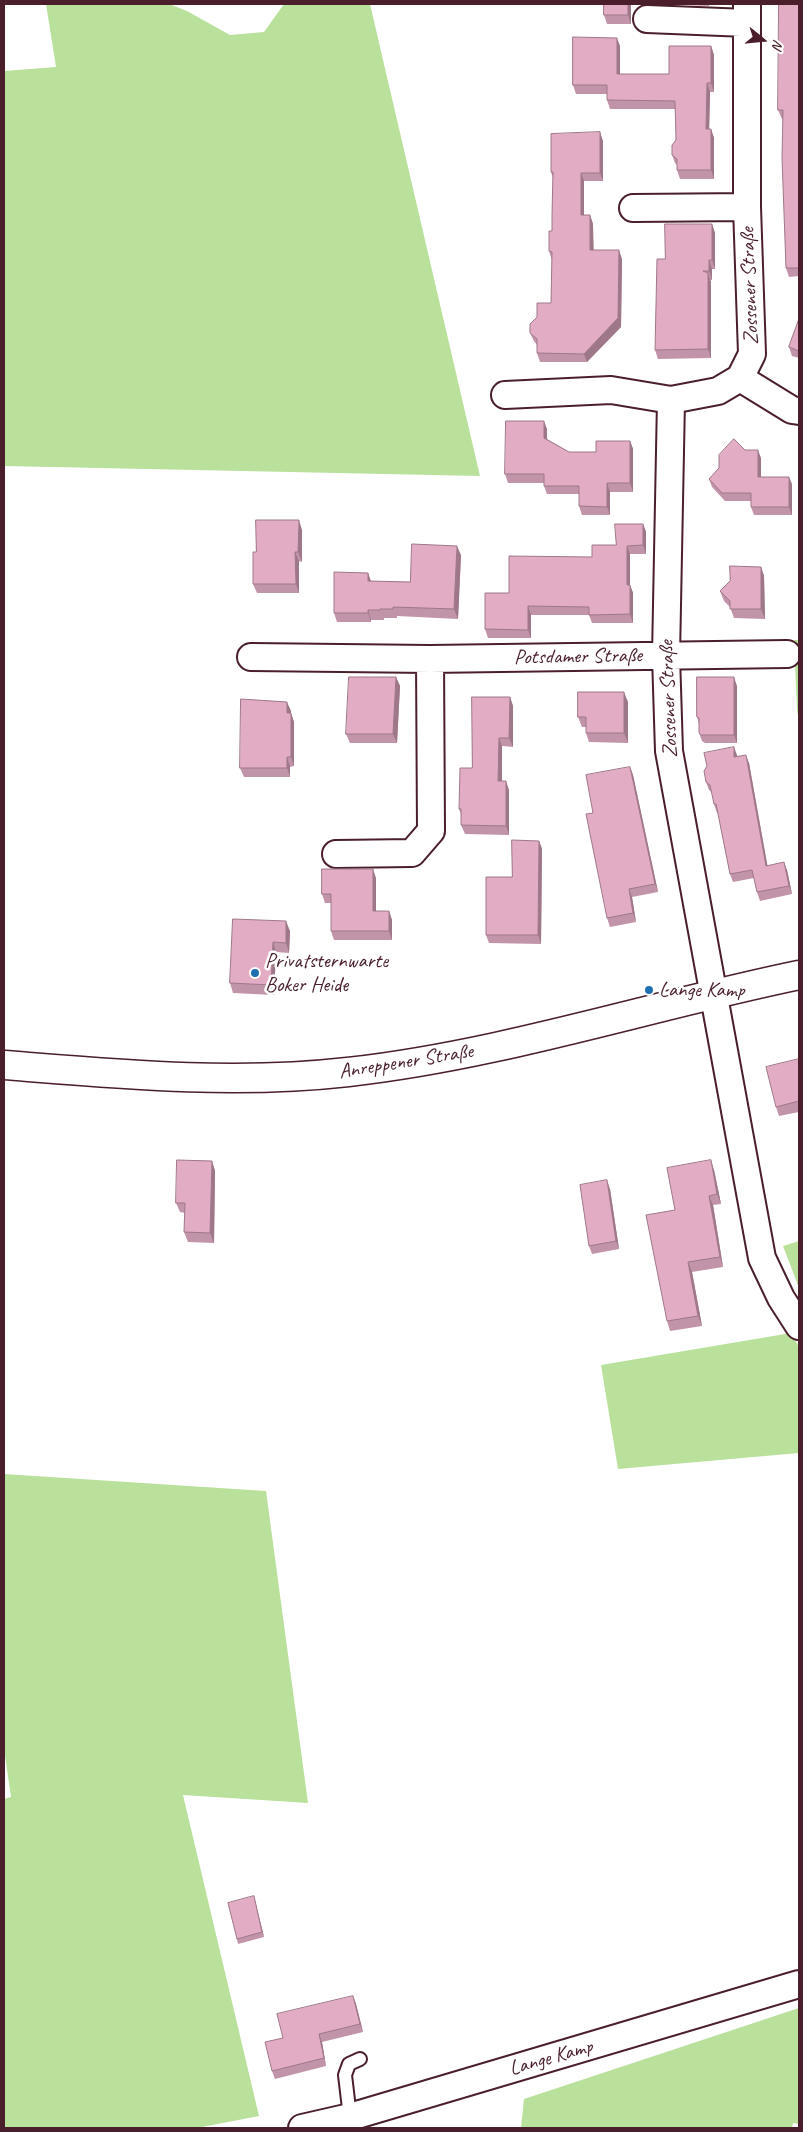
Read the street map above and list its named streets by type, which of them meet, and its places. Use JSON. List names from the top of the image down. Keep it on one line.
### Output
{"streets":{"street":["Zossener Straße","Potsdamer Straße","Anreppener Straße","Lange Kamp"]},"crossings":[["Zossener Straße","Potsdamer Straße"],["Zossener Straße","Anreppener Straße"]],"places":["Privatsternwarte Boker Heide","Lange Kamp"],"north":"right"}
